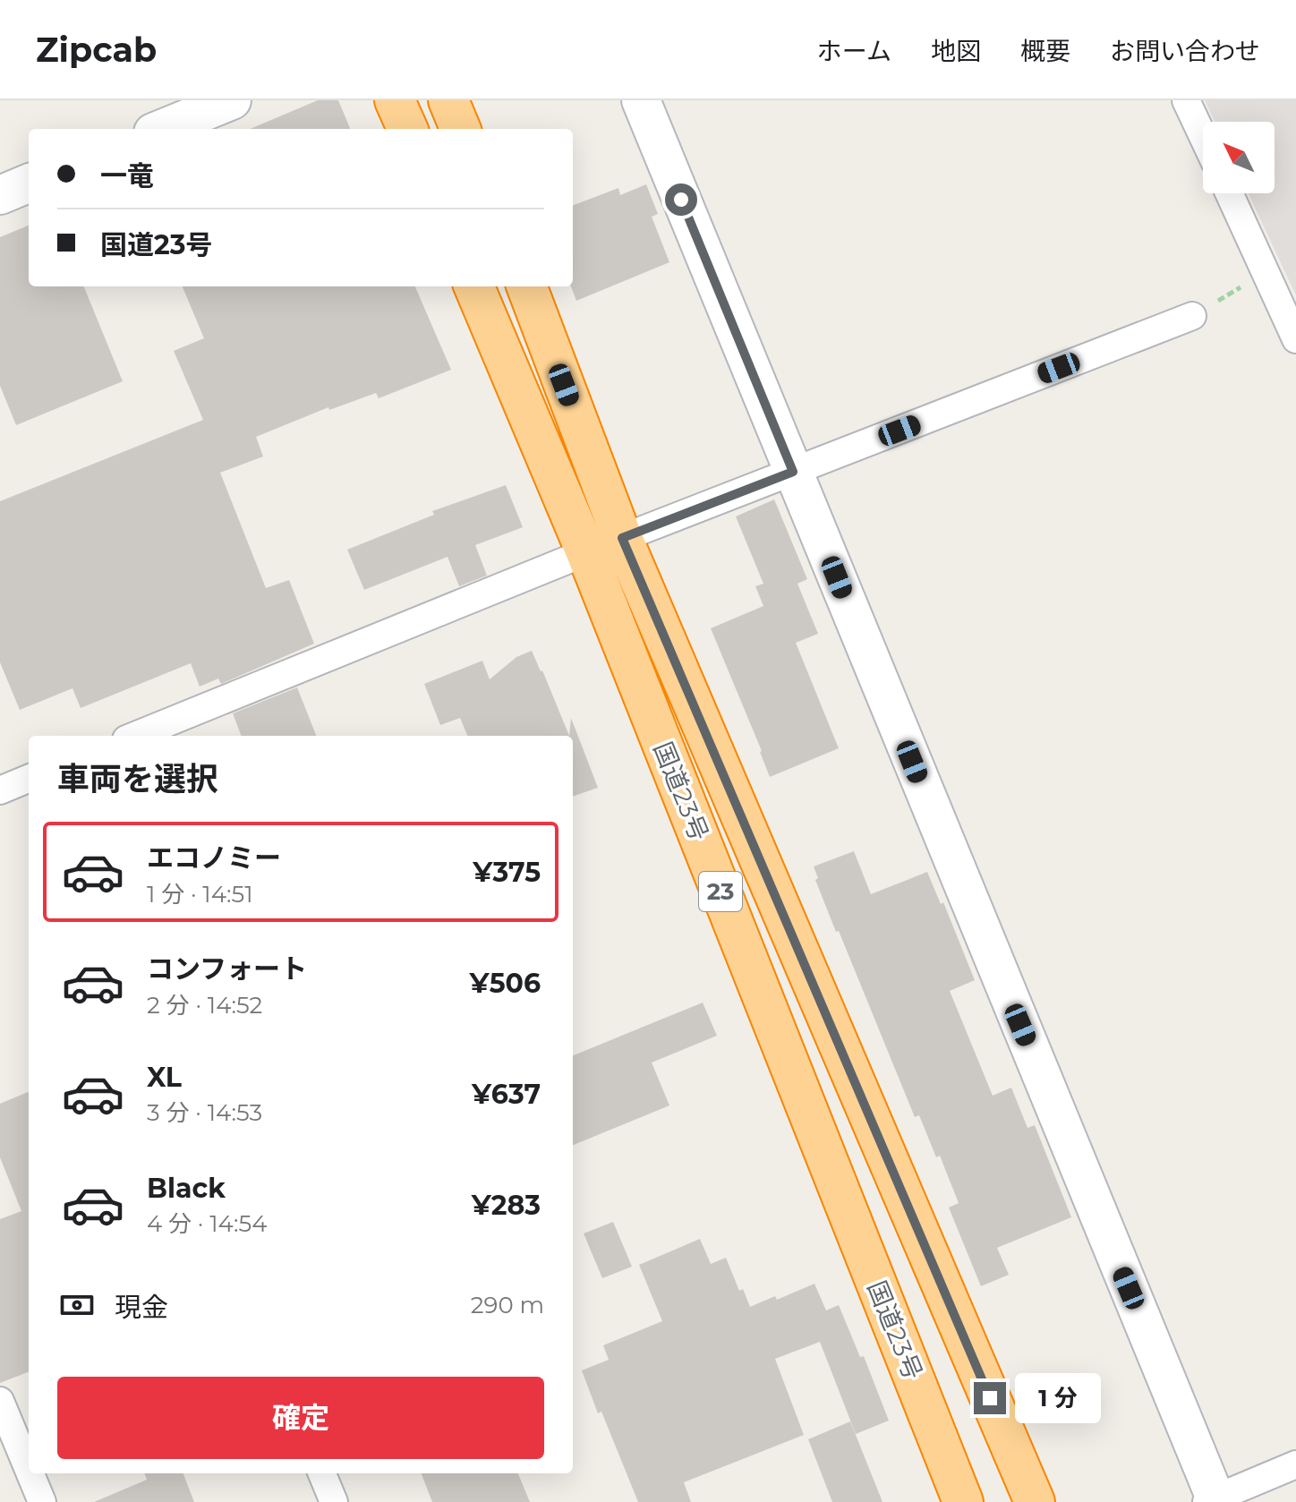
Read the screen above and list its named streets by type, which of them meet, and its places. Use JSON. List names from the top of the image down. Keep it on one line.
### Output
{"streets":{"highway":["国道23号","23"]},"north":"top left","page":{"header":"Zipcab","nav":["ホーム","地図","概要","お問い合わせ"],"banner":["一竜","国道23号"],"heading":"車両を選択","list":[{"name":"エコノミー","note":"1 分 · 14:51","value":"¥375"},{"name":"コンフォート","note":"2 分 · 14:52","value":"¥506"},{"name":"XL","note":"3 分 · 14:53","value":"¥637"},{"name":"Black","note":"4 分 · 14:54","value":"¥283"}],"pay":["現金","290 m"],"buttons":"確定","bubble":"1 分"}}
